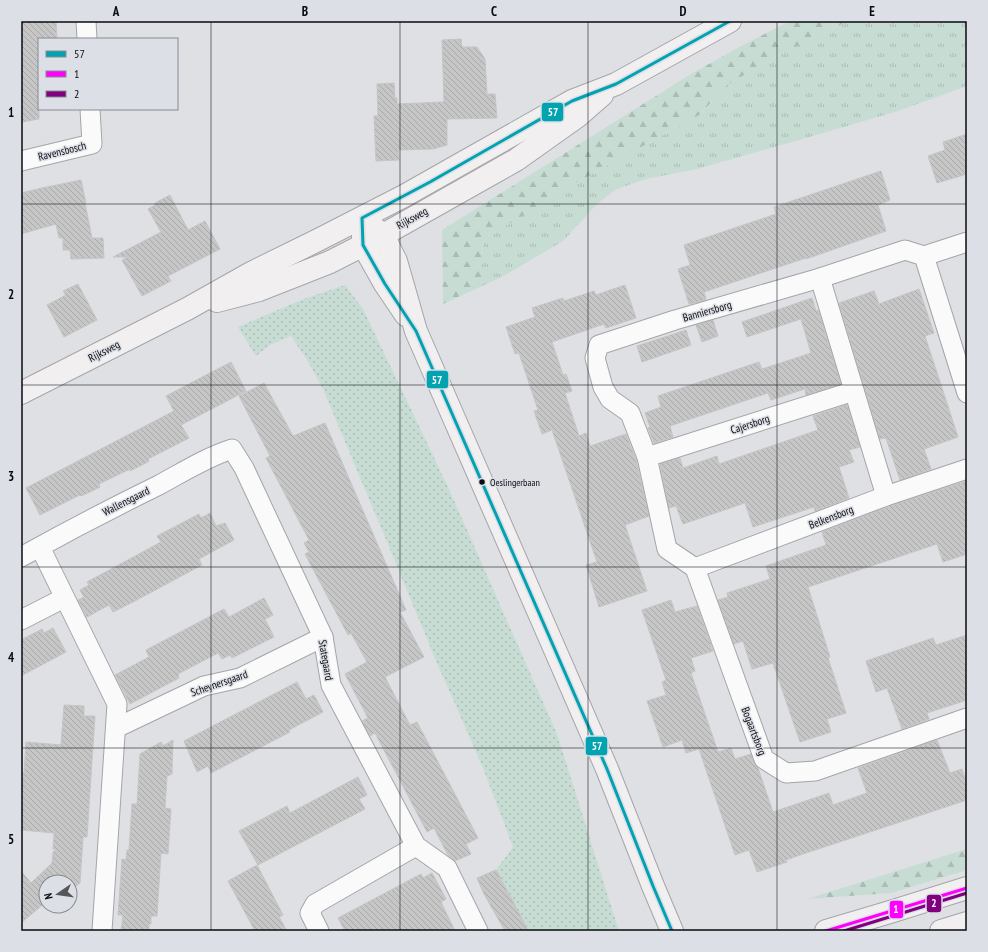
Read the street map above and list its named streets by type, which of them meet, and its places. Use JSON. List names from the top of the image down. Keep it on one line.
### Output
{"streets":{"main road":["Rijksweg"],"street":["Ravensbosch","Banniersborg","Cajersborg","Wallensgaard","Belkensborg","Stategaard","Scheynersgaard","Bogaartsborg"]},"crossings":[["Banniersborg","Cajersborg"],["Banniersborg","Belkensborg"],["Banniersborg","Bogaartsborg"],["Wallensgaard","Stategaard"],["Belkensborg","Bogaartsborg"],["Stategaard","Scheynersgaard"]],"places":["Oeslingerbaan"],"lines":["transit line 57","transit line 1","transit line 2"],"legend":["57","1","2"],"north":"left","grid":{"columns":["A","B","C","D","E"],"rows":["1","2","3","4","5"]}}
